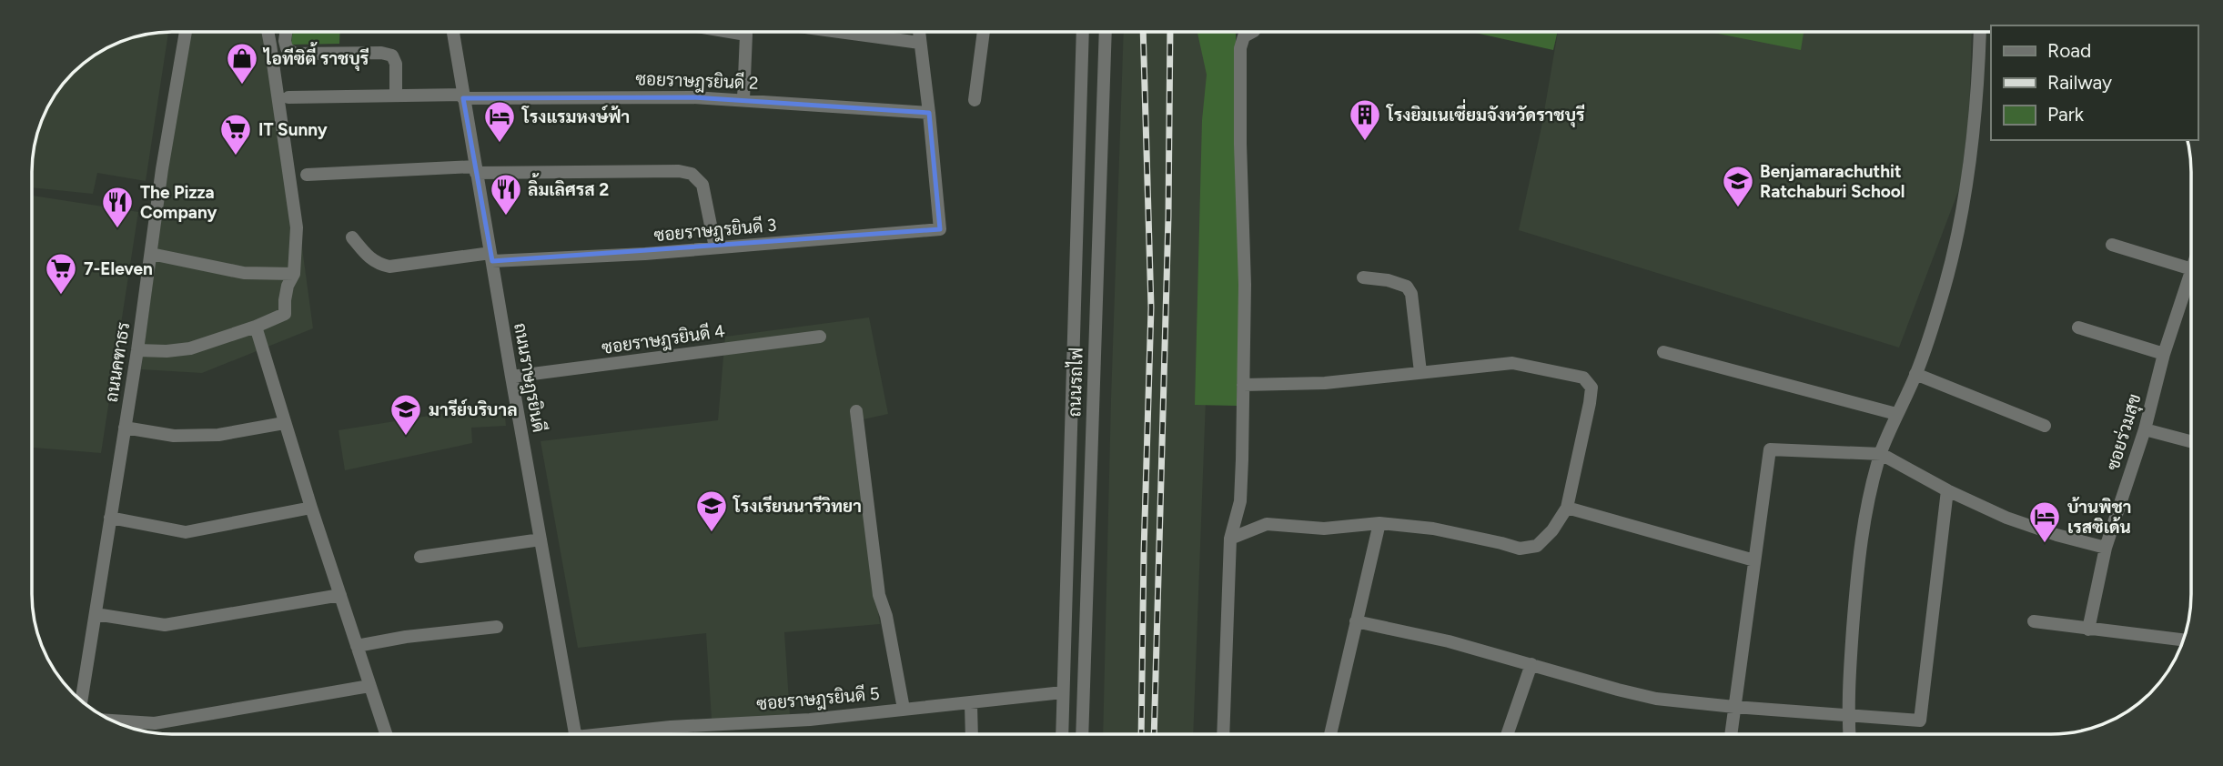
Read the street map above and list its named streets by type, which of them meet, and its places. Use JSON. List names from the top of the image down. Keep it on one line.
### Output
{"streets":{"street":["ซอยราษฎรยินดี 2","ซอยราษฎรยินดี 3","ซอยราษฎรยินดี 4","ถนนคฑาธร","ถนนราษฎรยินดี","ถนนรถไฟ","ซอยร่วมสุข","ซอยราษฎรยินดี 5"]},"crossings":[["ซอยราษฎรยินดี 2","ซอยราษฎรยินดี 3"],["ซอยราษฎรยินดี 2","ถนนราษฎรยินดี"],["ซอยราษฎรยินดี 3","ถนนราษฎรยินดี"],["ซอยราษฎรยินดี 4","ถนนราษฎรยินดี"],["ถนนรถไฟ","ซอยราษฎรยินดี 5"]],"places":{"shop":["ไอทีซิตี้ ราชบุรี"],"building":["โรงยิมเนเซี่ยมจังหวัดราชบุรี"],"hotel":["โรงแรมหงษ์ฟ้า","บ้านพิชา เรสซิเด้น"],"supermarket":["IT Sunny","7-Eleven"],"school or university":["Benjamarachuthit Ratchaburi School","มารีย์บริบาล","โรงเรียนนารีวิทยา"],"restaurant":["ลิ้มเลิศรส 2","The Pizza Company"]},"legend":["Road","Railway","Park"]}
